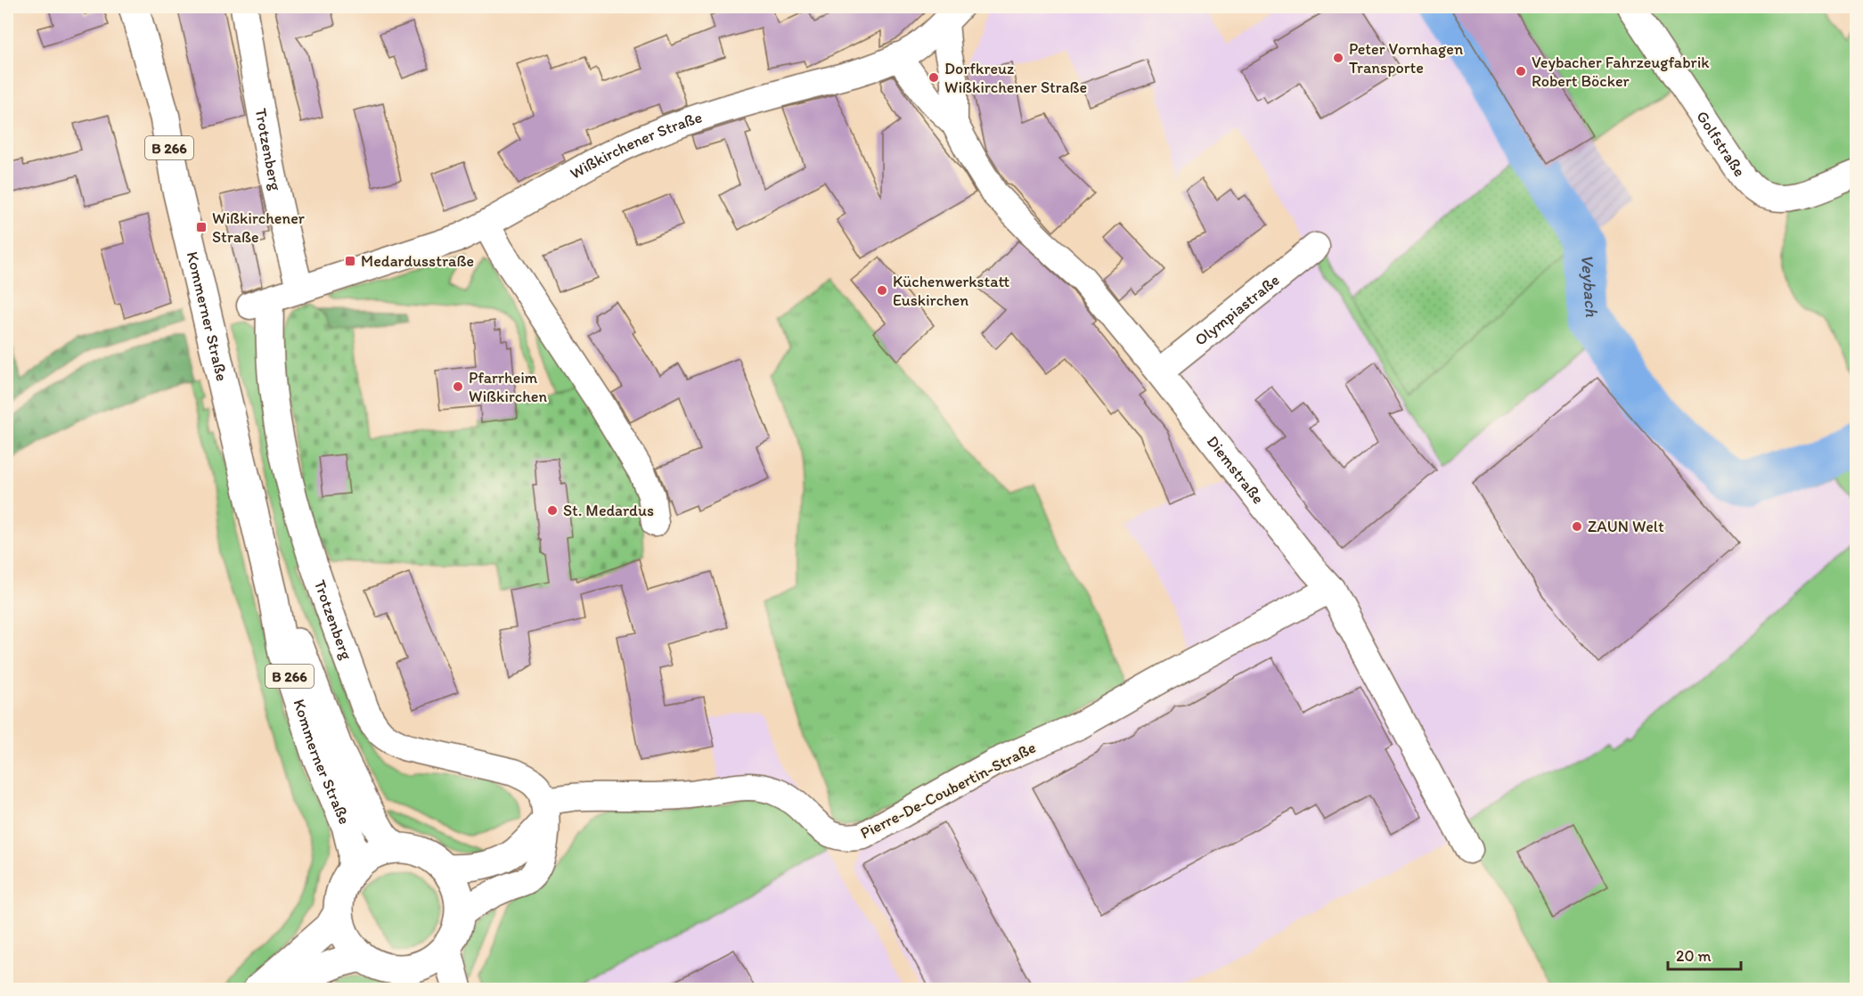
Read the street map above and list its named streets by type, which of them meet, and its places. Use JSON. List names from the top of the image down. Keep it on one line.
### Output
{"streets":{"main road":["B 266","Kommerner Straße"],"street":["Golfstraße","Wißkirchener Straße","Trotzenberg","Olympiastraße","Diemstraße","Pierre-De-Coubertin-Straße"]},"crossings":[["Wißkirchener Straße","Trotzenberg"],["Wißkirchener Straße","Diemstraße"],["Trotzenberg","Pierre-De-Coubertin-Straße"],["Olympiastraße","Diemstraße"],["Diemstraße","Pierre-De-Coubertin-Straße"]],"water":["Veybach"],"places":{"other":["Peter Vornhagen Transporte","Veybacher Fahrzeugfabrik Robert Böcker","Dorfkreuz Wißkirchener Straße","Küchenwerkstatt Euskirchen","Pfarrheim Wißkirchen","St. Medardus","ZAUN Welt"],"transit":["Wißkirchener Straße","Medardusstraße"]},"scale_bar":"20 m"}
